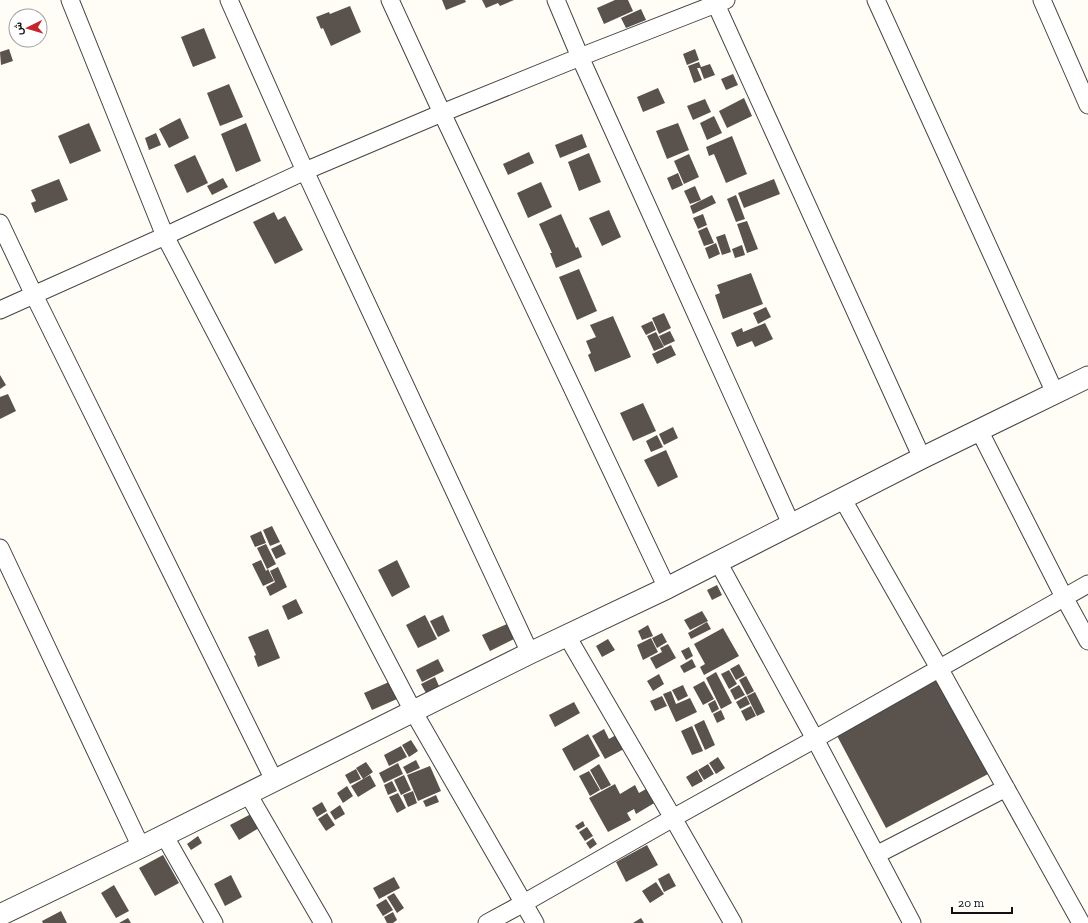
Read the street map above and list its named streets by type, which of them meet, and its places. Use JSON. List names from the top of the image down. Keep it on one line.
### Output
{"scale_bar":"20 m","north":"left"}
